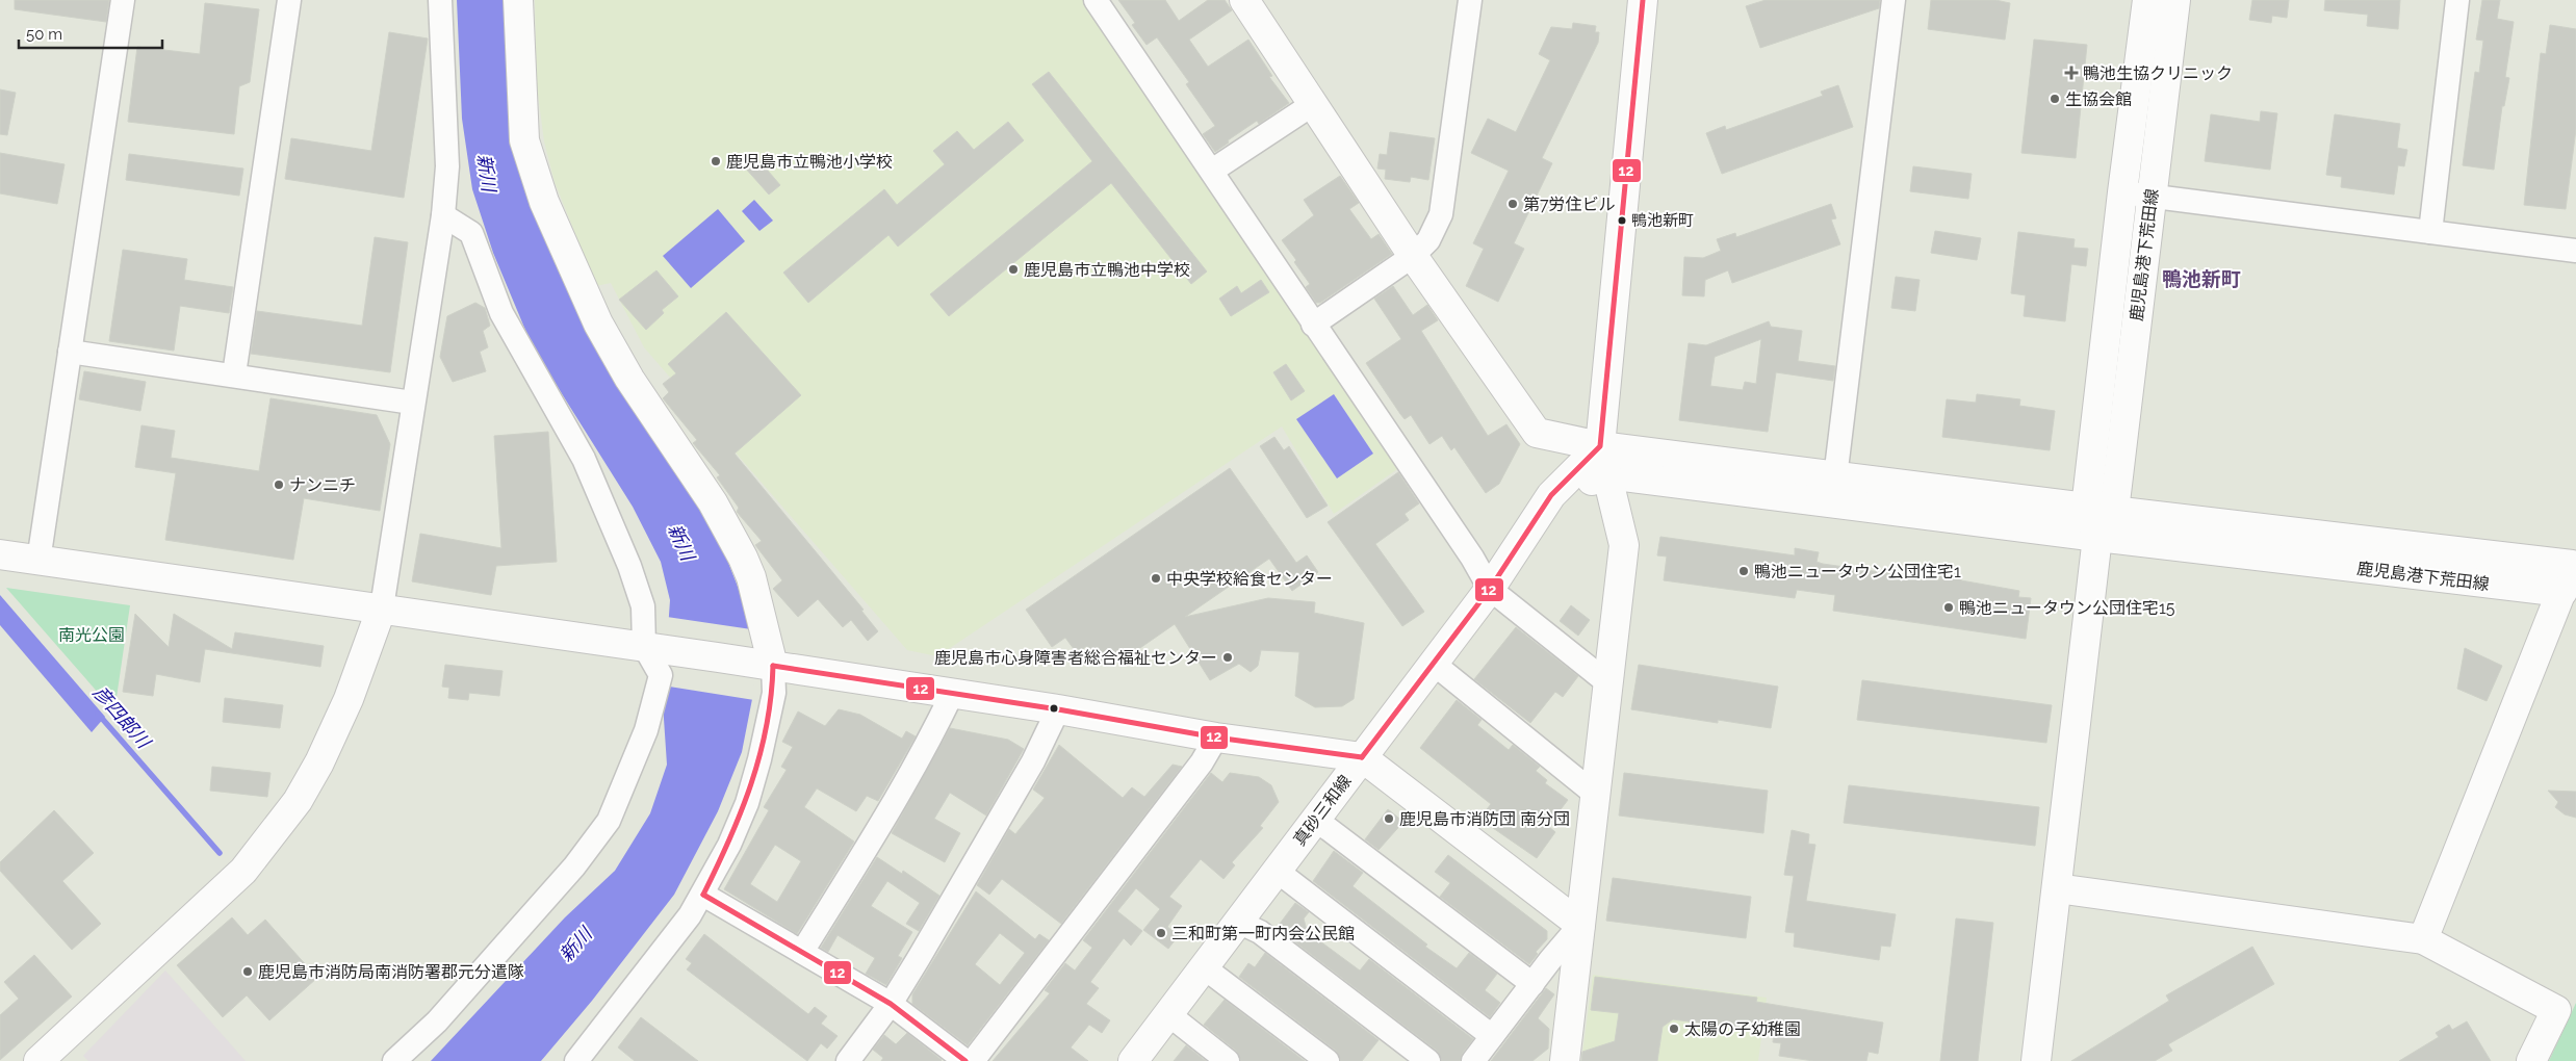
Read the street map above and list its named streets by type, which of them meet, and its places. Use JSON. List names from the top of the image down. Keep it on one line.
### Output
{"streets":{"street":["鹿児島港下荒田線","真砂三和線"]},"districts":["鴨池新町"],"water":["新川","彦四郎川"],"parks":["南光公園"],"places":{"health":["鴨池生協クリニック"],"other":["生協会館","鹿児島市立鴨池小学校","第7労住ビル","鴨池新町","鹿児島市立鴨池中学校","ナンニチ","鴨池ニュータウン公団住宅1","中央学校給食センター","鴨池ニュータウン公団住宅15","鹿児島市心身障害者総合福祉センター","鹿児島市消防団 南分団","三和町第一町内会公民館","鹿児島市消防局南消防署郡元分遣隊","太陽の子幼稚園"]},"lines":["transit line 12"],"scale_bar":"50 m"}
